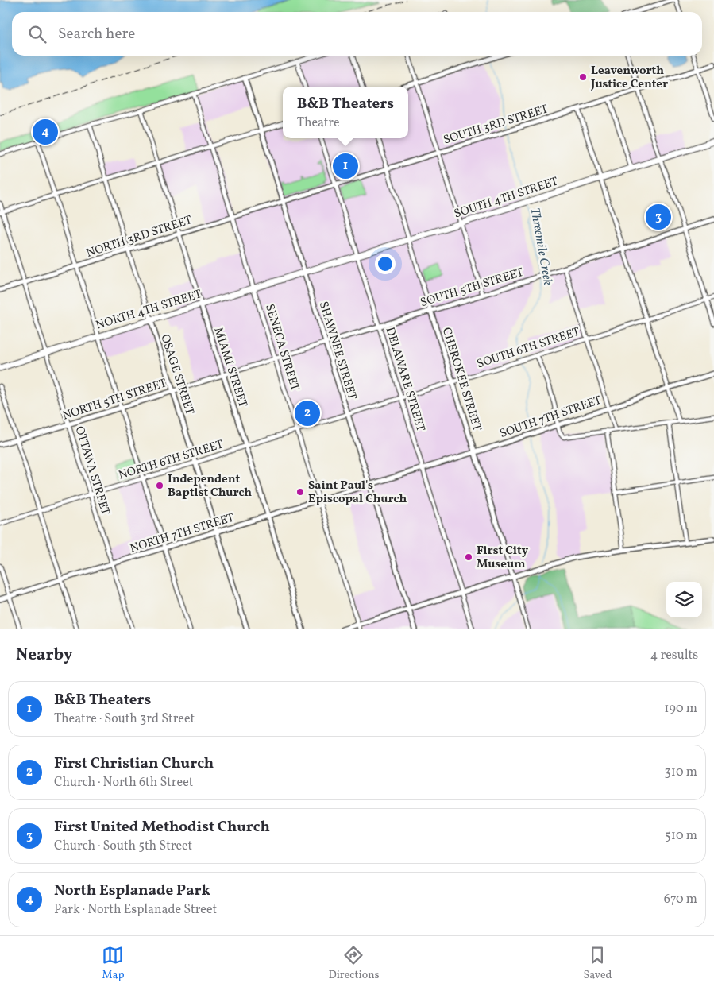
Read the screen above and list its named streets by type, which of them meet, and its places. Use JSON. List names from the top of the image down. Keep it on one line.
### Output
{"streets":{"highway":["SOUTH 4TH STREET","NORTH 4TH STREET"],"street":["SOUTH 3RD STREET","NORTH 3RD STREET","SOUTH 5TH STREET","SENECA STREET","SOUTH 6TH STREET","SHAWNEE STREET","MIAMI STREET","OSAGE STREET","DELAWARE STREET","CHEROKEE STREET","NORTH 5TH STREET","SOUTH 7TH STREET","NORTH 6TH STREET","OTTAWA STREET","NORTH 7TH STREET"]},"crossings":[["SOUTH 3RD STREET","NORTH 3RD STREET"],["SOUTH 3RD STREET","SHAWNEE STREET"],["SOUTH 3RD STREET","DELAWARE STREET"],["SOUTH 3RD STREET","CHEROKEE STREET"],["SOUTH 4TH STREET","NORTH 4TH STREET"],["SOUTH 4TH STREET","SHAWNEE STREET"],["SOUTH 4TH STREET","DELAWARE STREET"],["SOUTH 4TH STREET","CHEROKEE STREET"],["NORTH 3RD STREET","SENECA STREET"],["NORTH 3RD STREET","SHAWNEE STREET"],["NORTH 3RD STREET","MIAMI STREET"],["NORTH 3RD STREET","OSAGE STREET"],["NORTH 3RD STREET","OTTAWA STREET"],["SOUTH 5TH STREET","SHAWNEE STREET"],["SOUTH 5TH STREET","DELAWARE STREET"],["SOUTH 5TH STREET","CHEROKEE STREET"],["SOUTH 5TH STREET","NORTH 5TH STREET"],["NORTH 4TH STREET","SENECA STREET"],["NORTH 4TH STREET","SHAWNEE STREET"],["NORTH 4TH STREET","MIAMI STREET"],["NORTH 4TH STREET","OSAGE STREET"],["NORTH 4TH STREET","OTTAWA STREET"],["SENECA STREET","NORTH 5TH STREET"],["SENECA STREET","NORTH 6TH STREET"],["SENECA STREET","NORTH 7TH STREET"],["SOUTH 6TH STREET","SHAWNEE STREET"],["SOUTH 6TH STREET","DELAWARE STREET"],["SOUTH 6TH STREET","CHEROKEE STREET"],["SOUTH 6TH STREET","NORTH 6TH STREET"],["SHAWNEE STREET","NORTH 5TH STREET"],["SHAWNEE STREET","SOUTH 7TH STREET"],["SHAWNEE STREET","NORTH 6TH STREET"],["SHAWNEE STREET","NORTH 7TH STREET"],["MIAMI STREET","NORTH 5TH STREET"],["MIAMI STREET","NORTH 6TH STREET"],["MIAMI STREET","NORTH 7TH STREET"],["OSAGE STREET","NORTH 5TH STREET"],["OSAGE STREET","NORTH 6TH STREET"],["OSAGE STREET","NORTH 7TH STREET"],["DELAWARE STREET","SOUTH 7TH STREET"],["CHEROKEE STREET","SOUTH 7TH STREET"],["NORTH 5TH STREET","OTTAWA STREET"],["SOUTH 7TH STREET","NORTH 7TH STREET"],["NORTH 6TH STREET","OTTAWA STREET"],["OTTAWA STREET","NORTH 7TH STREET"]],"water":["Threemile Creek"],"places":["Leavenworth Justice Center","Independent Baptist Church","Saint Paul's Episcopal Church","First City Museum"],"page":{"search":"Search here","popup":["B&B Theaters","Theatre"],"pins":["4","1","3","2"],"heading":["Nearby","4 results"],"list":[{"mark":"1","name":"B&B Theaters","note":"Theatre · South 3rd Street","value":"190 m"},{"mark":"2","name":"First Christian Church","note":"Church · North 6th Street","value":"310 m"},{"mark":"3","name":"First United Methodist Church","note":"Church · South 5th Street","value":"510 m"},{"mark":"4","name":"North Esplanade Park","note":"Park · North Esplanade Street","value":"670 m"}],"nav":["Map","Directions","Saved"]}}
